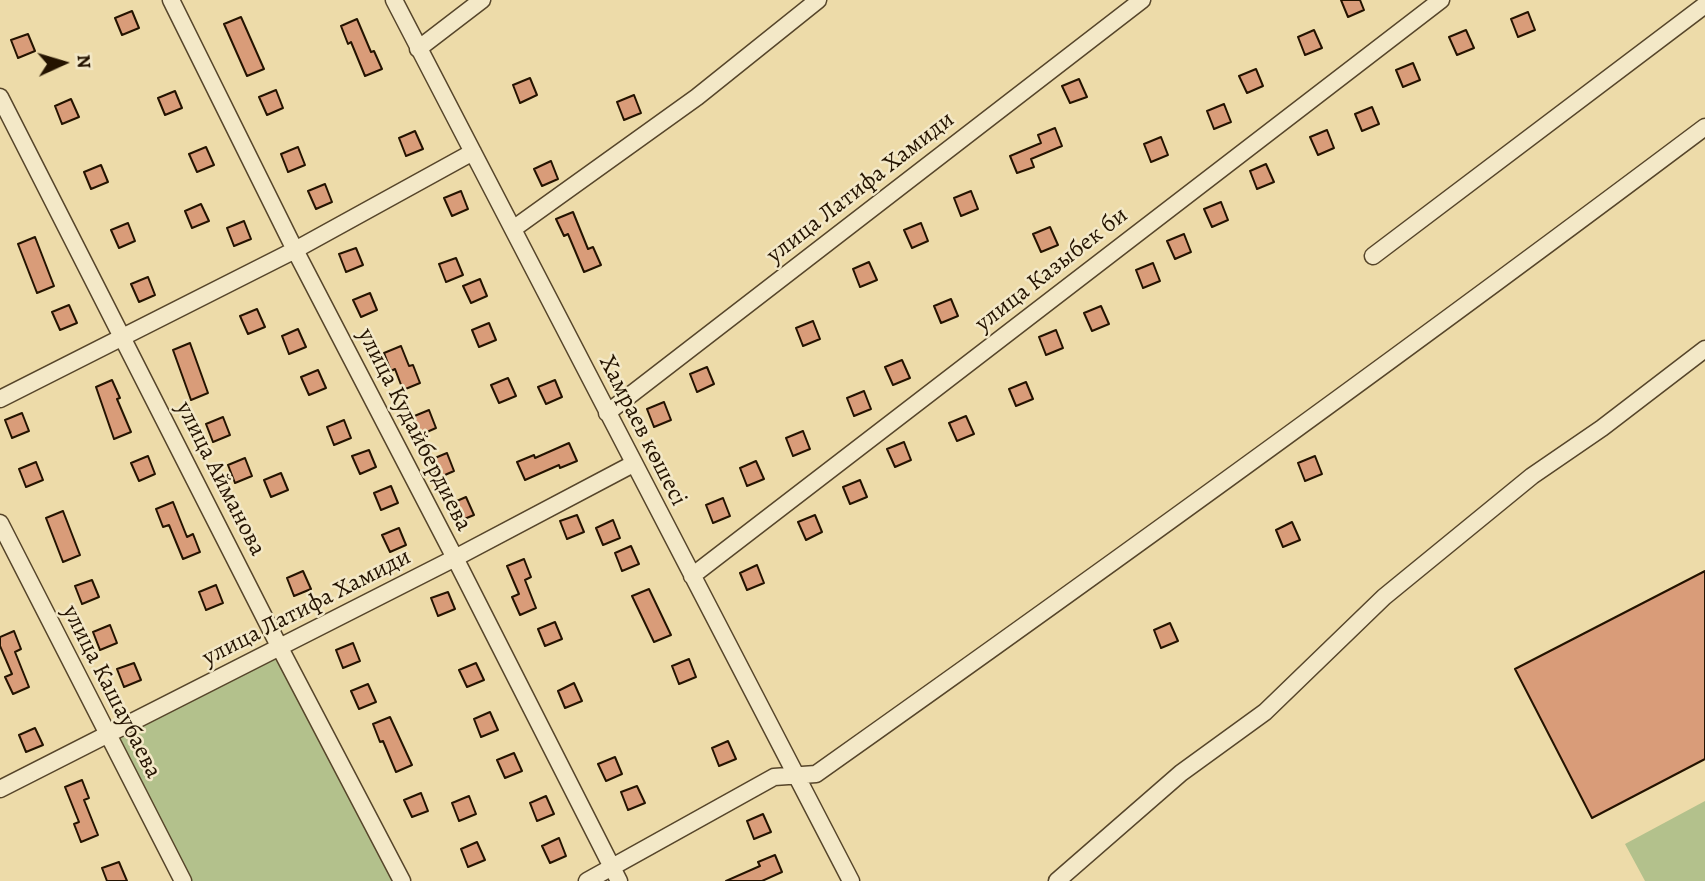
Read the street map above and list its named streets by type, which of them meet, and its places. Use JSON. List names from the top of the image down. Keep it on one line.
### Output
{"streets":{"street":["улица Латифа Хамиди","улица Казыбек би","улица Кудайбердиева","Хамраев көшесі","улица Айманова","улица Кашаубаева"]},"crossings":[["улица Латифа Хамиди","улица Кудайбердиева"],["улица Латифа Хамиди","Хамраев көшесі"],["улица Латифа Хамиди","улица Айманова"],["улица Латифа Хамиди","улица Кашаубаева"],["улица Казыбек би","Хамраев көшесі"]],"north":"right"}
